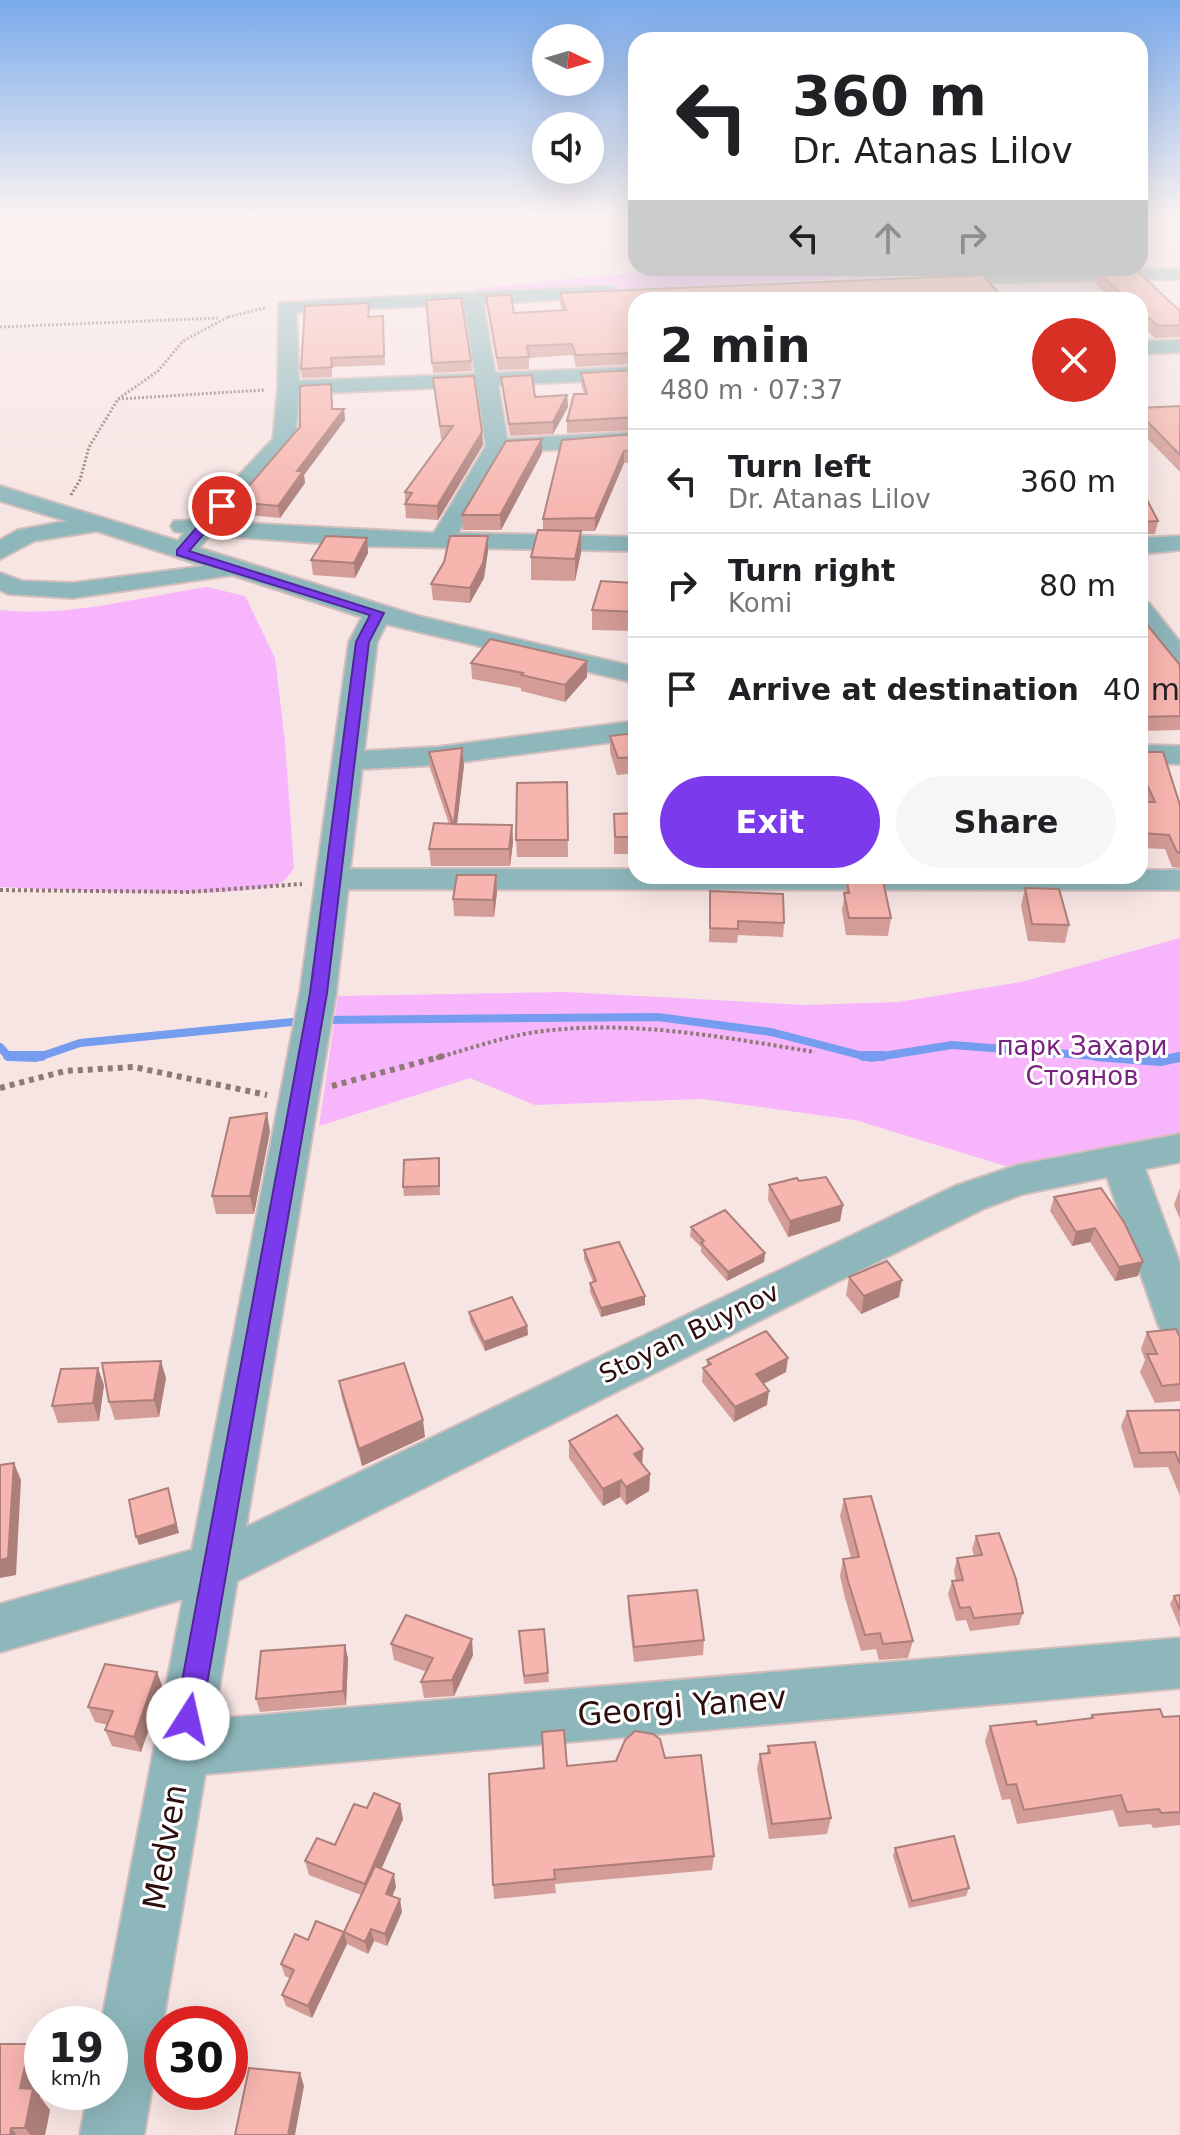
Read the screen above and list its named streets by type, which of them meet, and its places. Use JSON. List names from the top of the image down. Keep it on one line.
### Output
{"streets":{"street":["Stoyan Buynov","Georgi Yanev","Medven"]},"crossings":[["Stoyan Buynov","Medven"],["Georgi Yanev","Medven"]],"parks":["парк Захари Стоянов"],"north":"right","page":{"turn":["360 m","Dr. Atanas Lilov"],"heading":["2 min","480 m · 07:37"],"list":[{"name":"Turn left","note":"Dr. Atanas Lilov","value":"360 m"},{"name":"Turn right","note":"Komi","value":"80 m"},{"name":"Arrive at destination","value":"40 m"}],"buttons":["Exit","Share"],"speed":"19 km/h","limit":"30"}}
